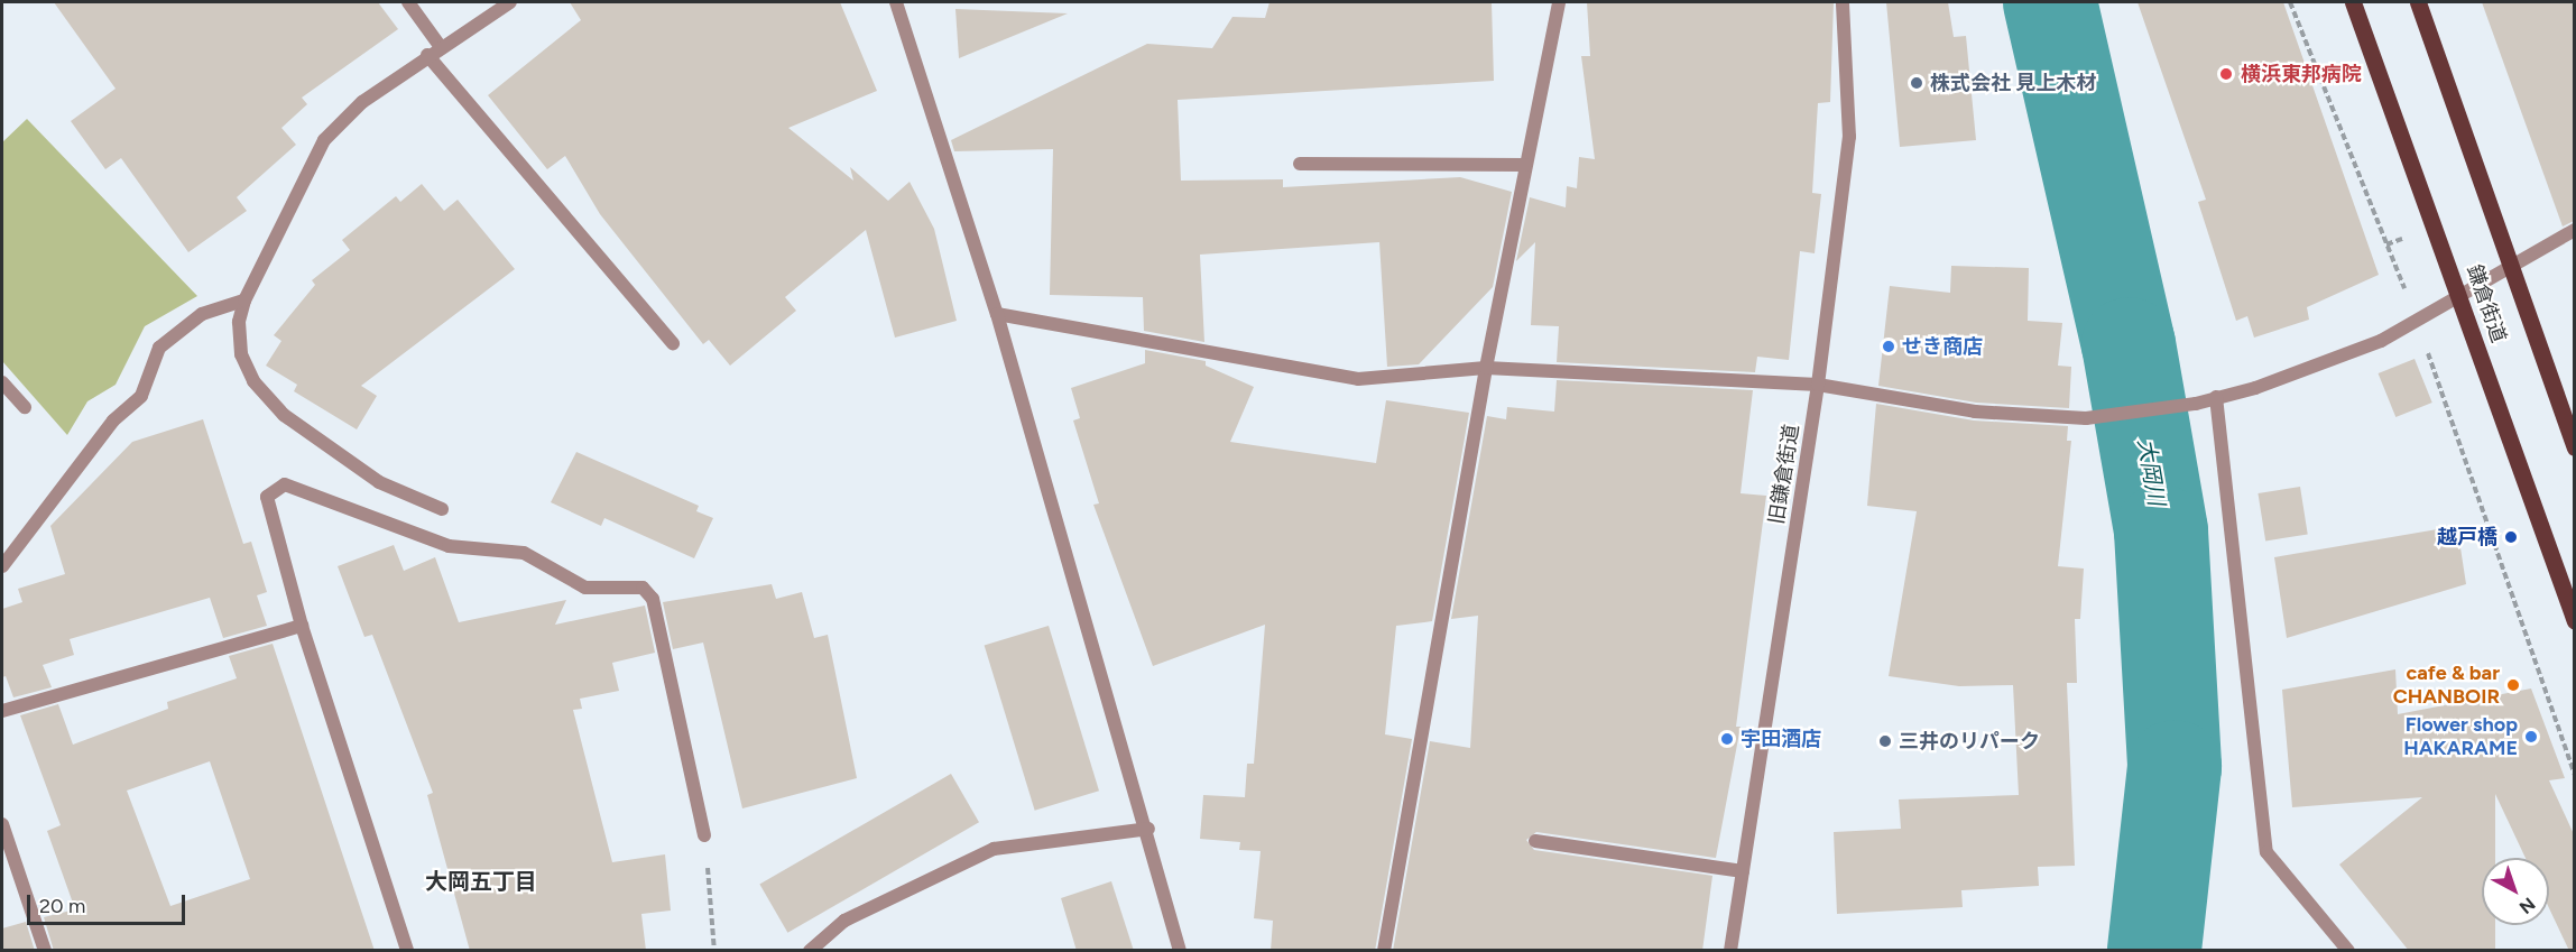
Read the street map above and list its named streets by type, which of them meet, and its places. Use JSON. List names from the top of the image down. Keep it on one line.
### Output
{"streets":{"main road":["鎌倉街道"],"street":["旧鎌倉街道"]},"districts":["大岡五丁目"],"water":["大岡川"],"places":["横浜東邦病院","株式会社 見上木材","せき商店","越戸橋","cafe & bar CHANBOIR","Flower shop HAKARAME","宇田酒店","三井のリパーク"],"scale_bar":"20 m","north":"bottom right"}
